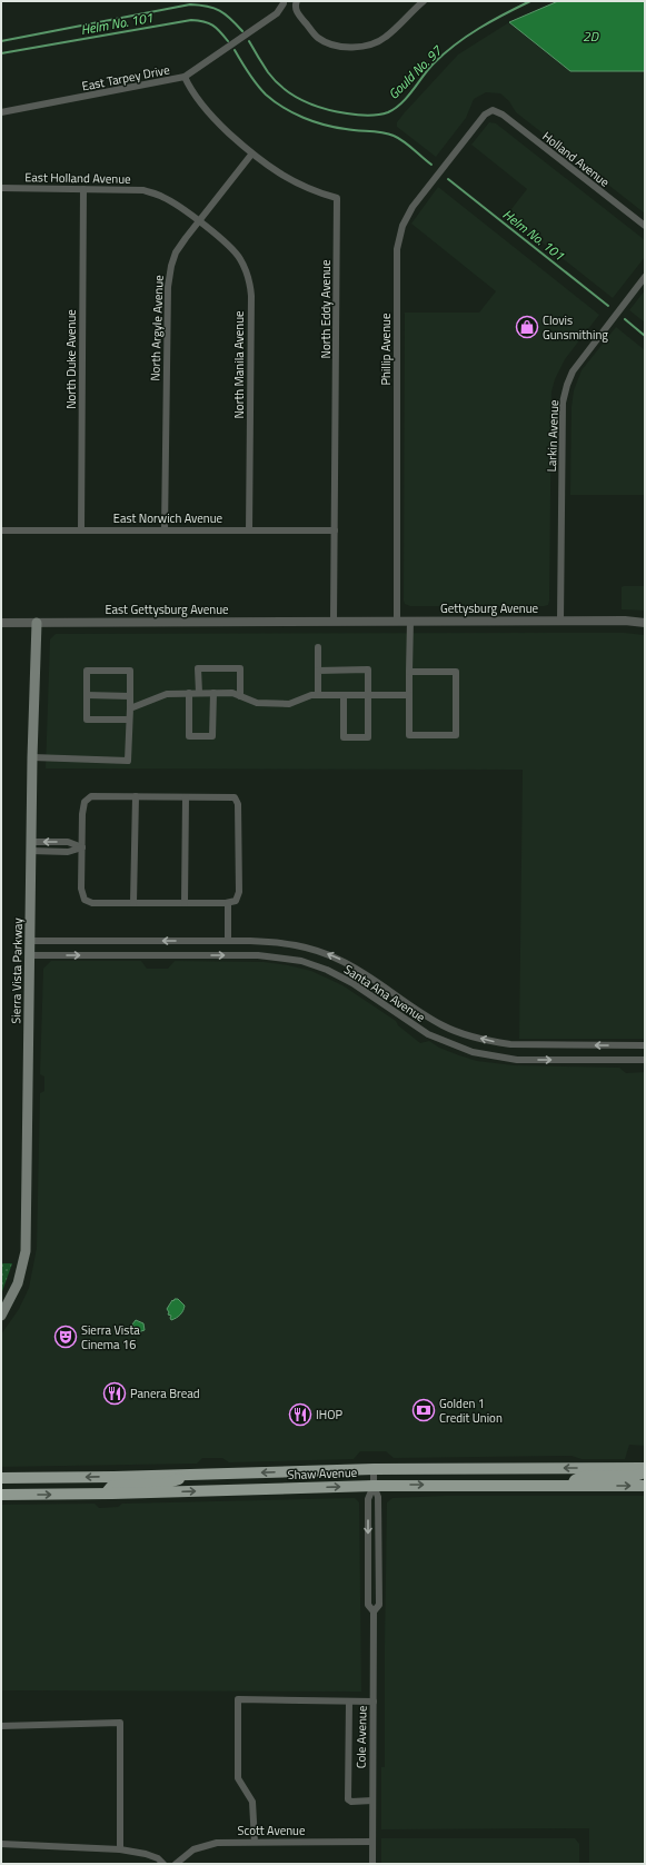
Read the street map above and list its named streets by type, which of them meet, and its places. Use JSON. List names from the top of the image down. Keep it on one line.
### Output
{"streets":{"main road":["Sierra Vista Parkway","Shaw Avenue"],"street":["East Tarpey Drive","Holland Avenue","East Holland Avenue","North Eddy Avenue","North Argyle Avenue","Phillip Avenue","North Duke Avenue","North Manila Avenue","Larkin Avenue","East Norwich Avenue","Gettysburg Avenue","East Gettysburg Avenue","Santa Ana Avenue","Cole Avenue","Scott Avenue"]},"crossings":[["East Tarpey Drive","North Eddy Avenue"],["Holland Avenue","Phillip Avenue"],["East Holland Avenue","North Argyle Avenue"],["East Holland Avenue","North Duke Avenue"],["East Holland Avenue","North Manila Avenue"],["North Eddy Avenue","North Argyle Avenue"],["North Eddy Avenue","East Norwich Avenue"],["North Eddy Avenue","Gettysburg Avenue"],["North Eddy Avenue","East Gettysburg Avenue"],["North Argyle Avenue","North Manila Avenue"],["North Argyle Avenue","East Norwich Avenue"],["Phillip Avenue","Gettysburg Avenue"],["North Duke Avenue","East Norwich Avenue"],["North Manila Avenue","East Norwich Avenue"],["Larkin Avenue","Gettysburg Avenue"],["Gettysburg Avenue","East Gettysburg Avenue"],["East Gettysburg Avenue","Sierra Vista Parkway"],["Sierra Vista Parkway","Santa Ana Avenue"],["Shaw Avenue","Cole Avenue"],["Cole Avenue","Scott Avenue"]],"water":["Helm No. 101","2D","Gould No. 97"],"places":{"shop":["Clovis Gunsmithing"],"theatre":["Sierra Vista Cinema 16"],"restaurant":["Panera Bread","IHOP"],"bank":["Golden 1 Credit Union"]}}
